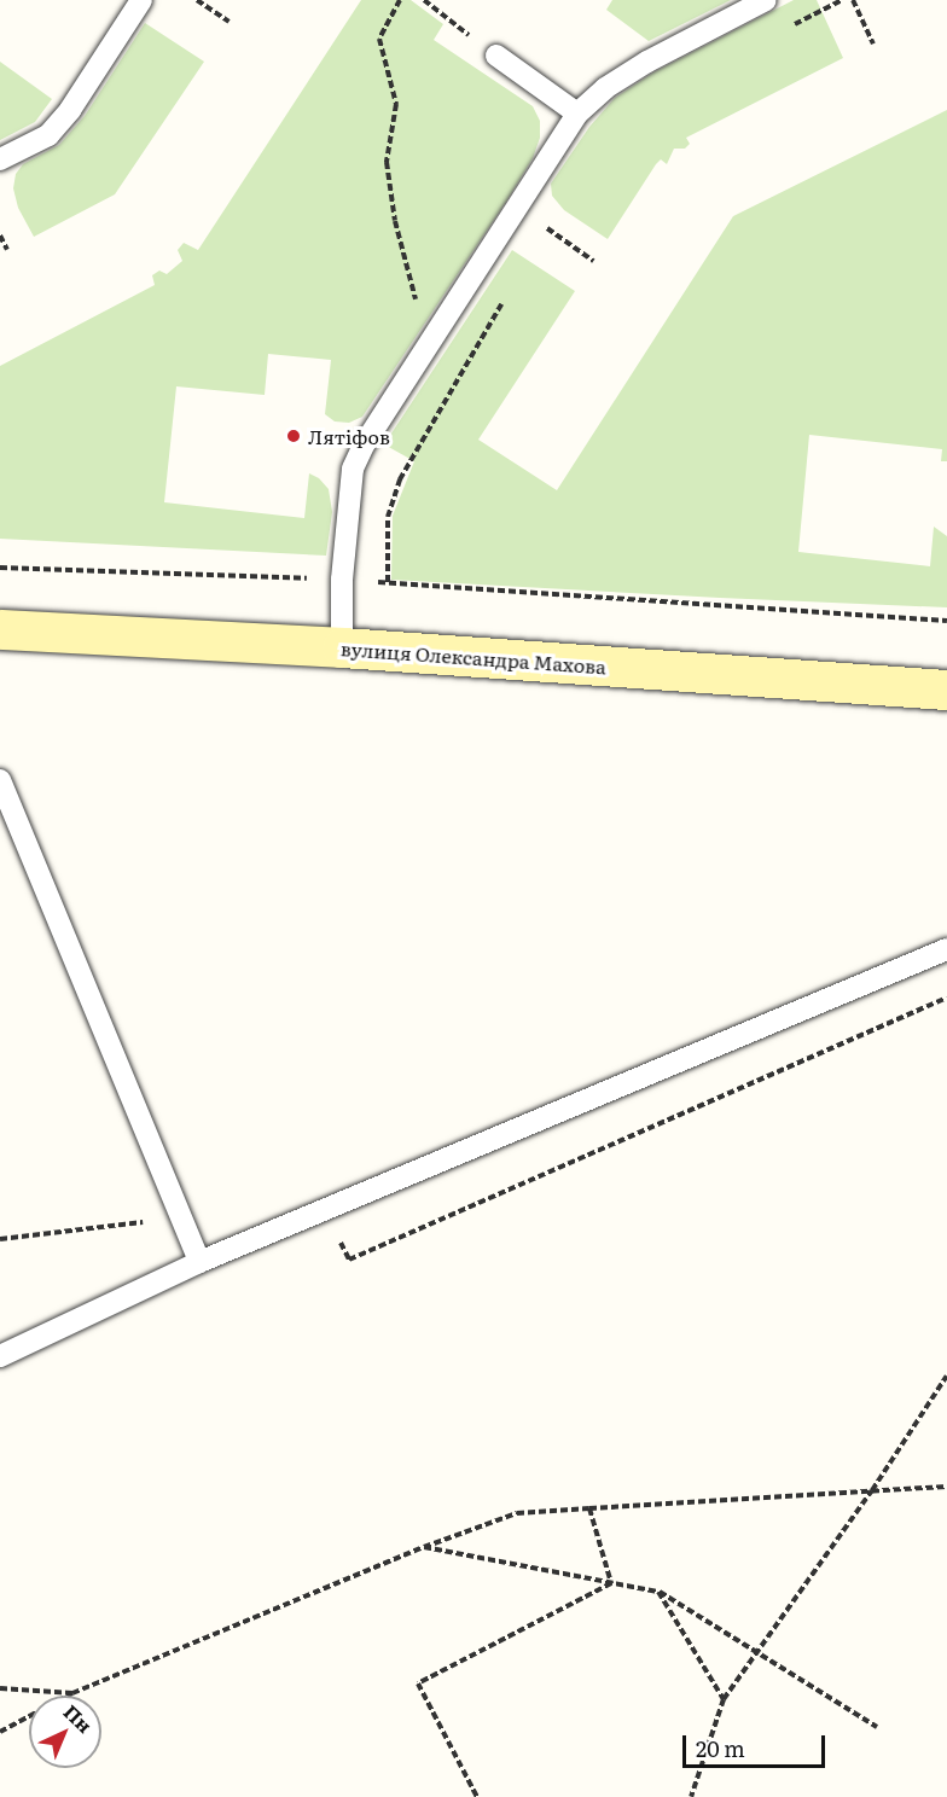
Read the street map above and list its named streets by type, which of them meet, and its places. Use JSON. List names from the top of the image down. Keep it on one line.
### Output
{"streets":{"street":["вулиця Олександра Махова"]},"places":["Лятіфов"],"scale_bar":"20 m","north":"top right"}
